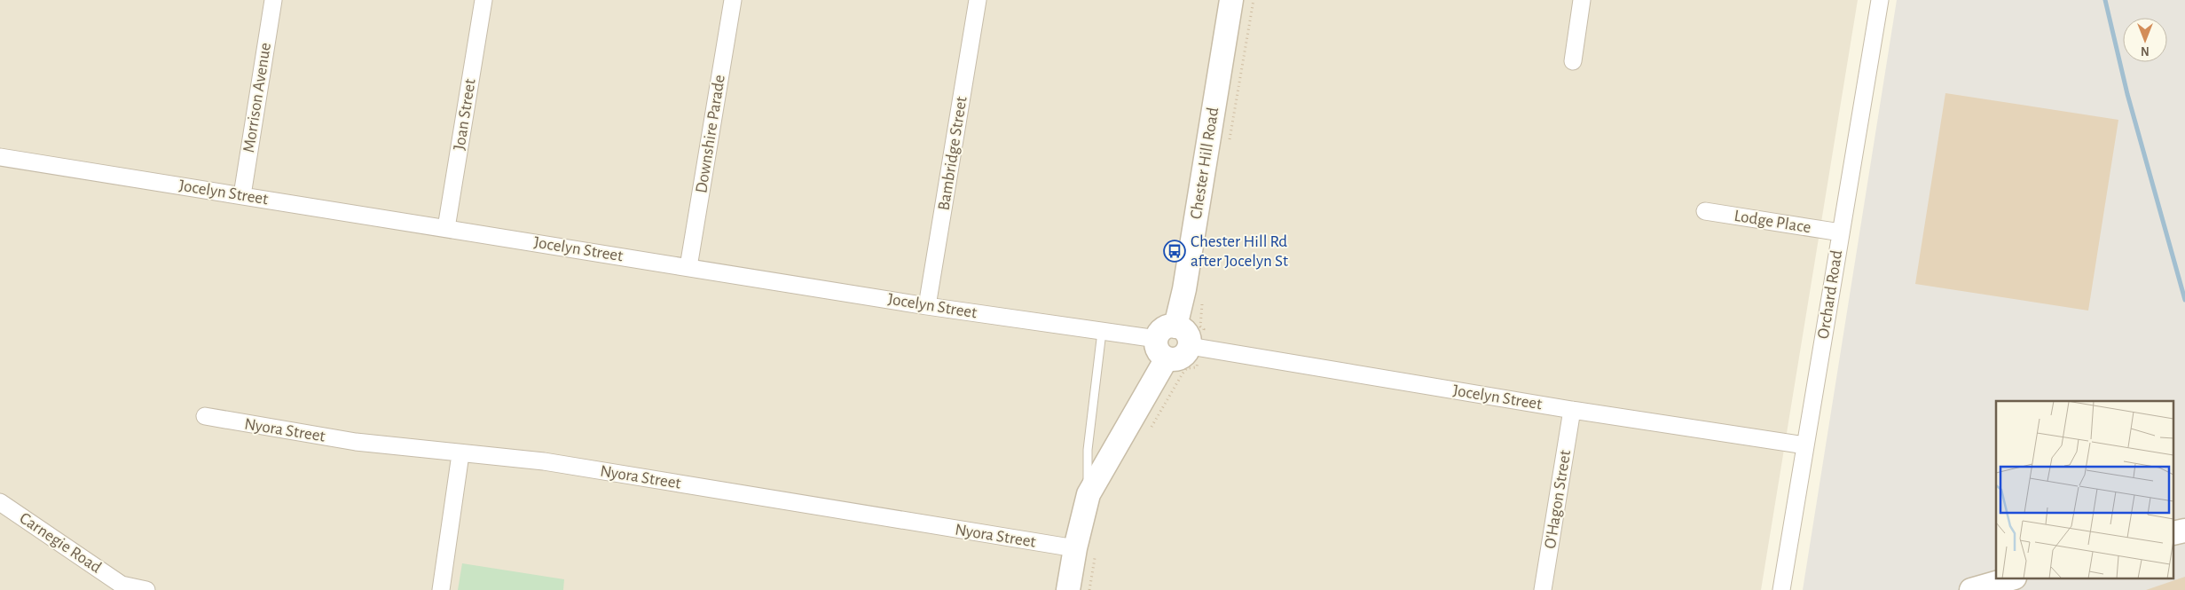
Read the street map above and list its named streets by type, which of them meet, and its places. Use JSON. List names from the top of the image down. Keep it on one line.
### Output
{"streets":{"street":["Morrison Avenue","Joan Street","Downshire Parade","Bambridge Street","Chester Hill Road","Jocelyn Street","Lodge Place","Orchard Road","Nyora Street","O'Hagon Street","Carnegie Road"]},"crossings":[["Morrison Avenue","Jocelyn Street"],["Joan Street","Jocelyn Street"],["Downshire Parade","Jocelyn Street"],["Bambridge Street","Jocelyn Street"],["Jocelyn Street","Orchard Road"],["Jocelyn Street","O'Hagon Street"],["Lodge Place","Orchard Road"]],"places":{"bus stop":["Chester Hill Rd after Jocelyn St"]},"north":"bottom"}
